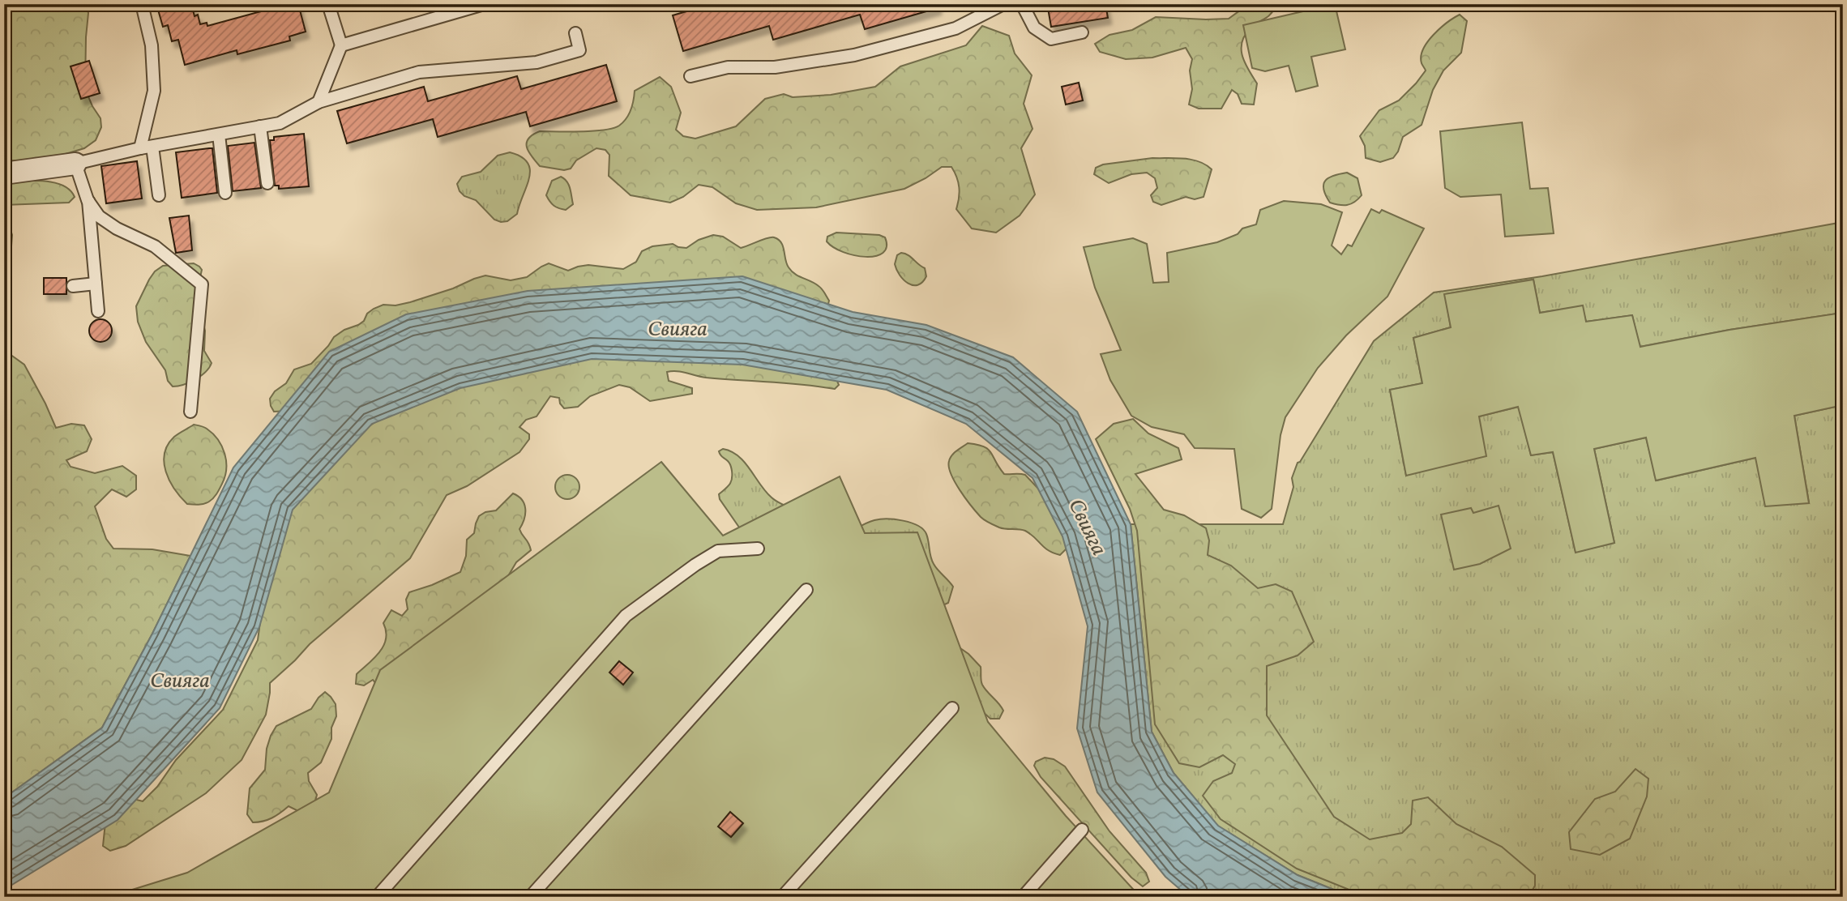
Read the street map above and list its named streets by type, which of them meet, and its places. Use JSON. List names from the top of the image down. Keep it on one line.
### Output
{"water":["Свияга"]}
